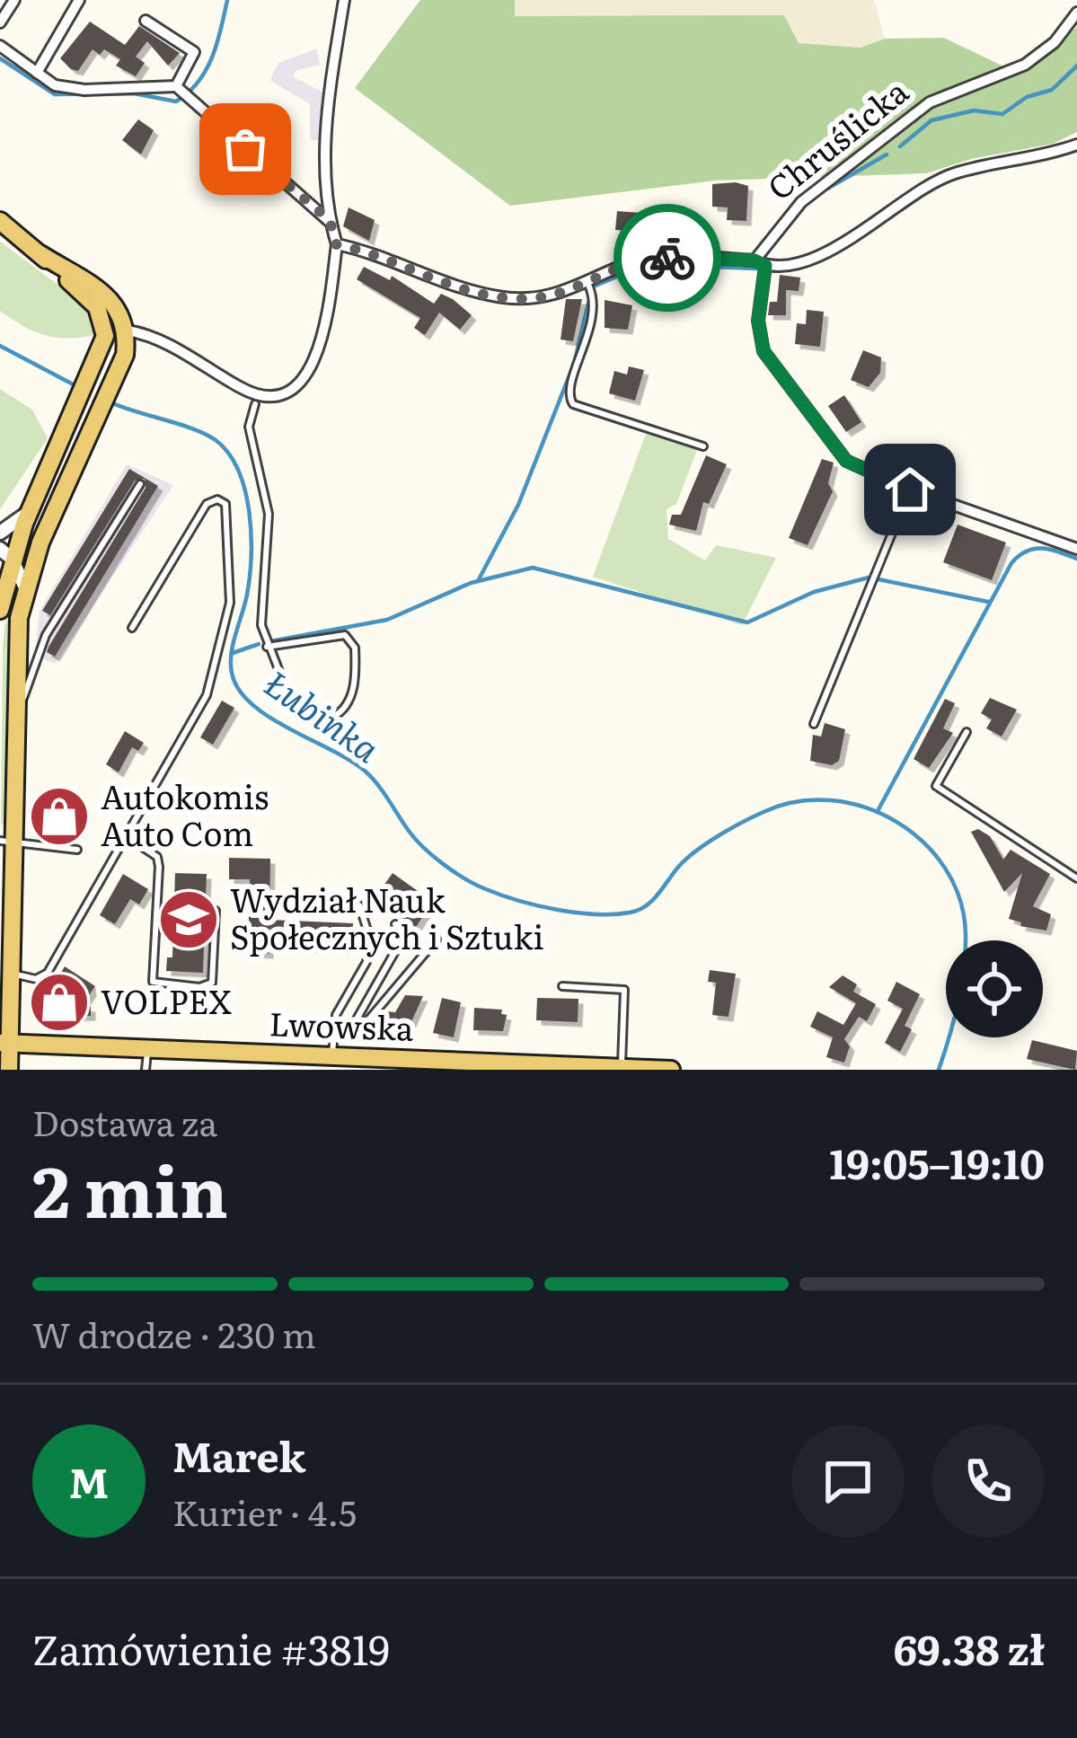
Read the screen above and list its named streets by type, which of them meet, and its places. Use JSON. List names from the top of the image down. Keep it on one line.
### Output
{"streets":{"main road":["Lwowska"],"street":["Chruślicka"]},"water":["Łubinka"],"places":{"shop":["Autokomis Auto Com","VOLPEX"],"school or university":["Wydział Nauk Społecznych i Sztuki"]},"page":{"heading":["2 min","Dostawa za","19:05–19:10"],"panel":["Marek","Kurier · 4.5","Zamówienie #3819","69.38 zł"],"bar":"W drodze · 230 m","round":"M"}}
